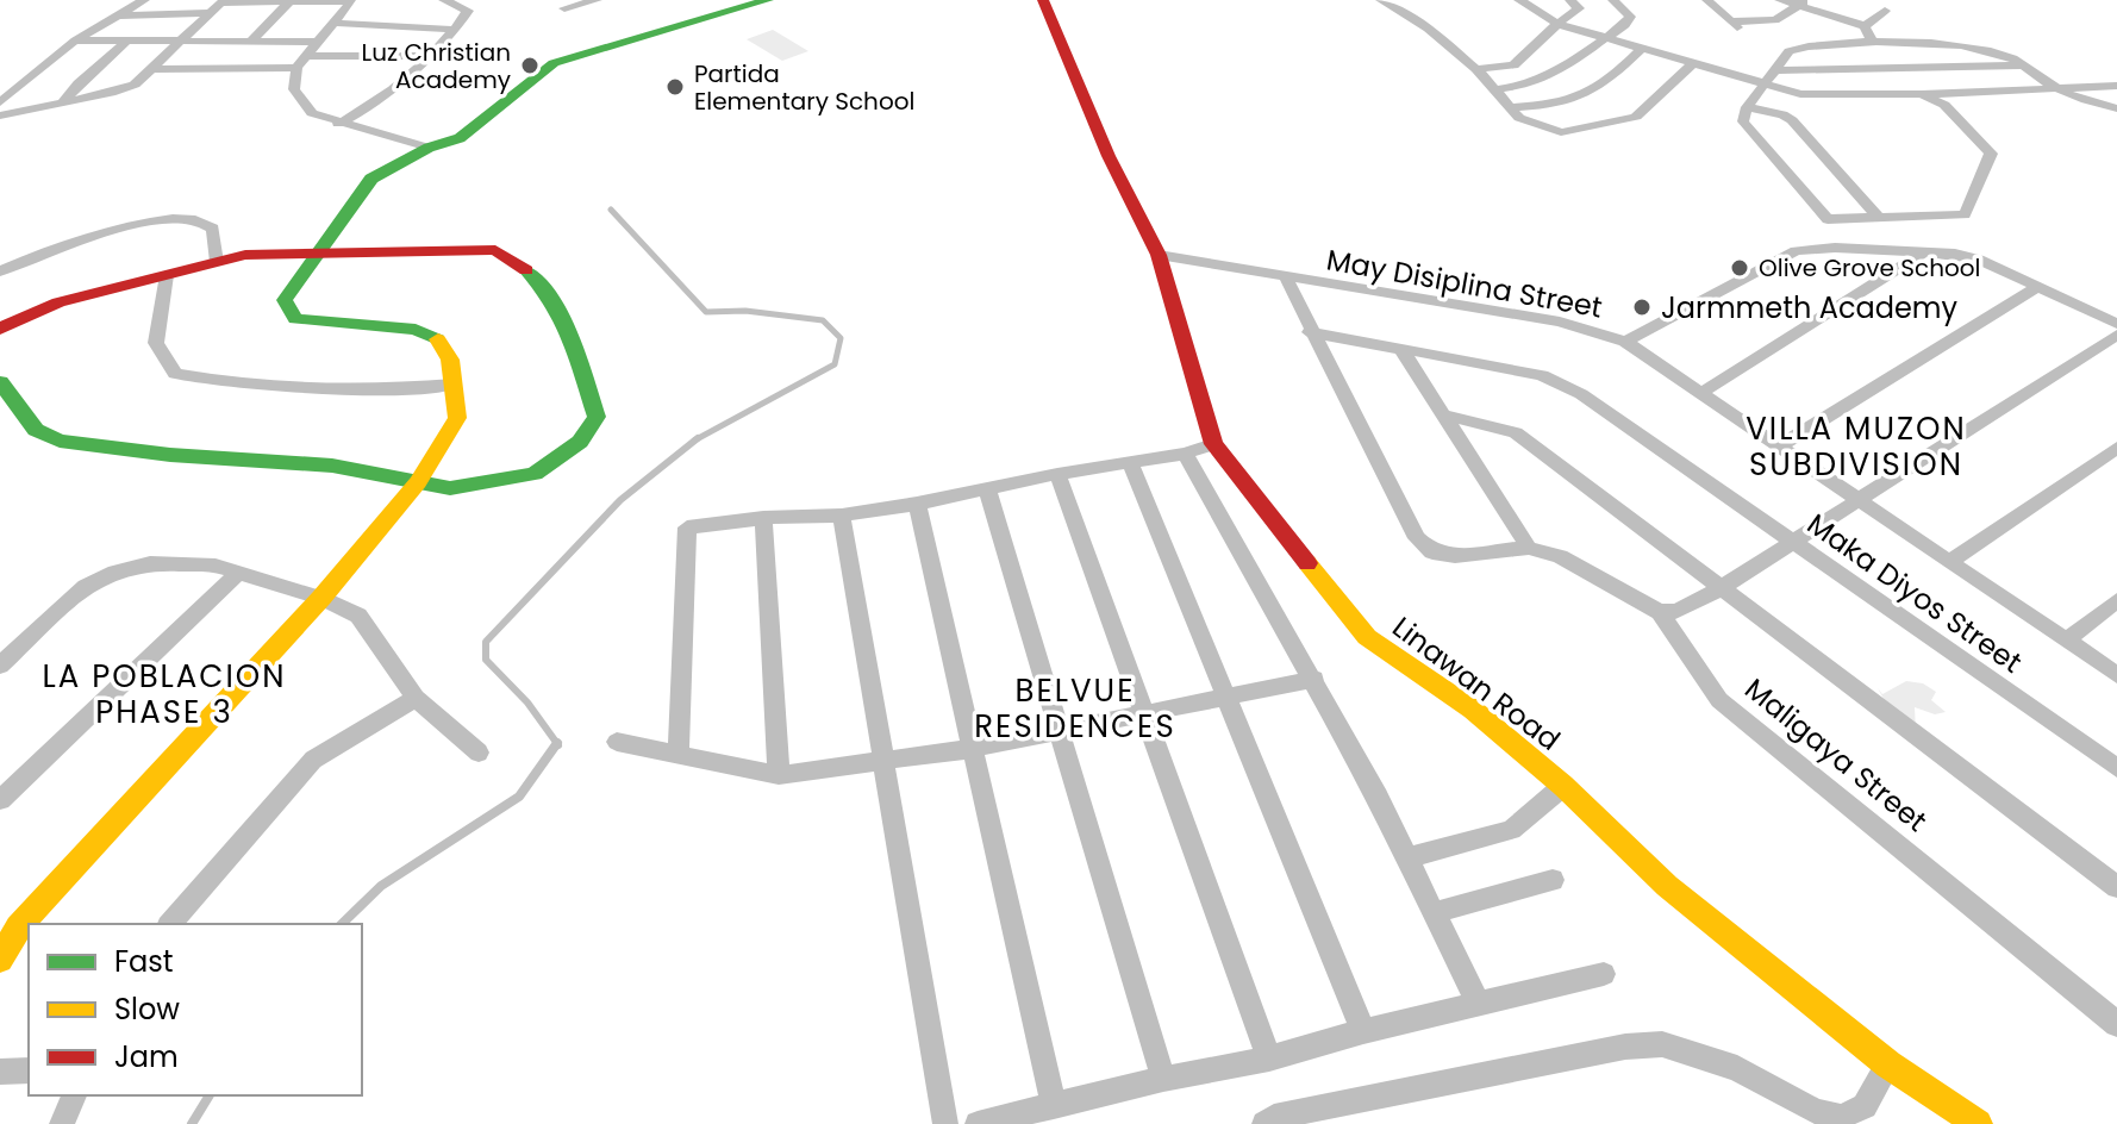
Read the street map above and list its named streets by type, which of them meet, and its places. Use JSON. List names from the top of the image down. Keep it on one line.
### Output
{"streets":{"street":["May Disiplina Street","Maka Diyos Street","Linawan Road","Maligaya Street"]},"crossings":[["May Disiplina Street","Linawan Road"],["May Disiplina Street","Maligaya Street"],["Maka Diyos Street","Maligaya Street"]],"districts":["VILLA MUZON SUBDIVISION","LA POBLACION PHASE 3","BELVUE RESIDENCES"],"places":["Luz Christian Academy","Partida Elementary School","Olive Grove School","Jarmmeth Academy"],"legend":["Fast","Slow","Jam"]}
